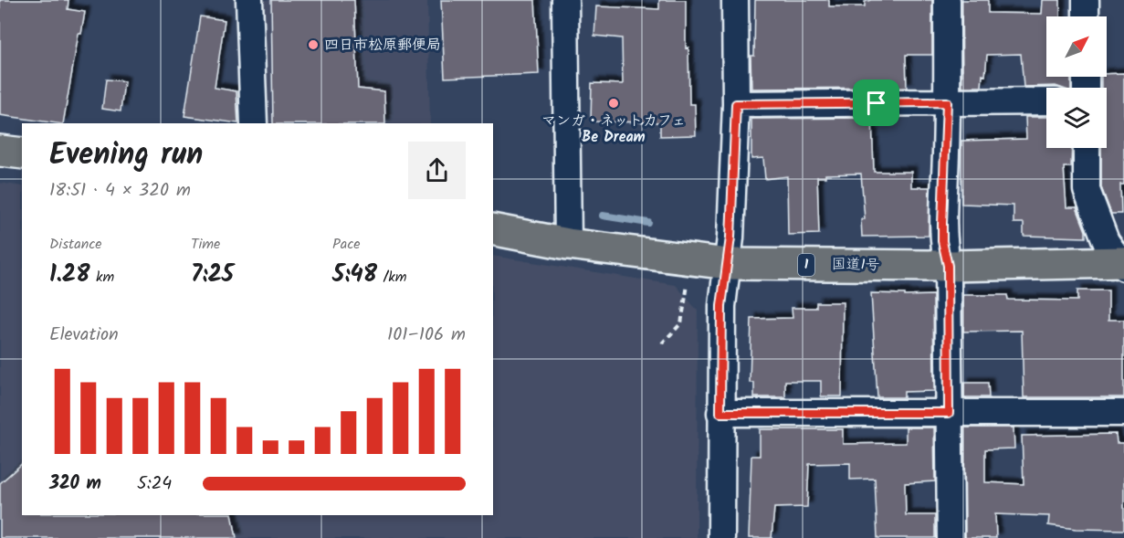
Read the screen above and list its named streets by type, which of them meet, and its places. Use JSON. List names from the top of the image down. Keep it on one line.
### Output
{"streets":{"highway":["1","国道1号"]},"places":["四日市松原郵便局","マンガ・ネットカフェ Be Dream"],"north":"top right","page":{"heading":["Evening run","18:51 · 4 × 320 m"],"stats":[["Distance","1.28 km"],["Time","7:25"],["Pace","5:48 /km"]],"chart":["Elevation","101–106 m"],"list":[{"name":"320 m","note":"5:24"}]}}
